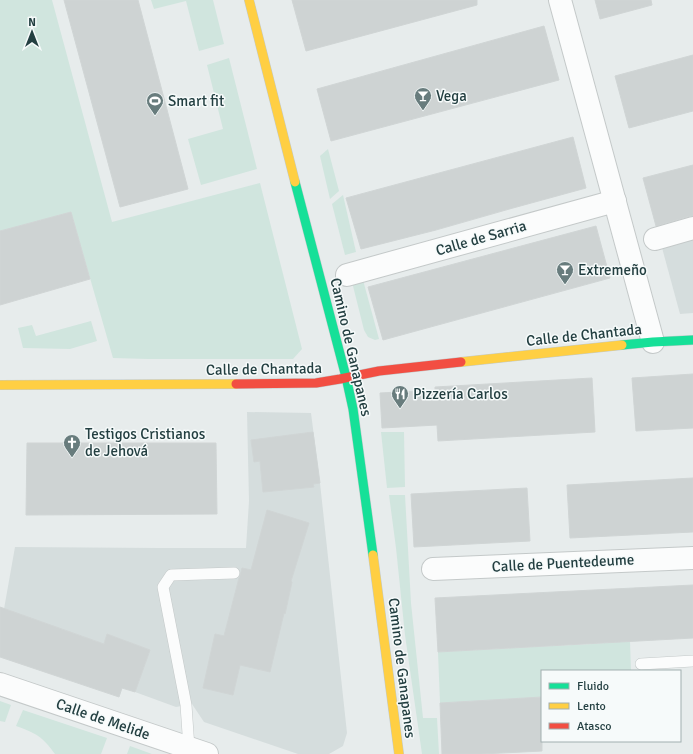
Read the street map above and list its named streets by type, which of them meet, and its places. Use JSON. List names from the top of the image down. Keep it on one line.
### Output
{"streets":{"street":["Calle de Sarria","Calle de Chantada","Camino de Ganapanes","Calle de Puentedeume","Calle de Melide"]},"crossings":[["Calle de Chantada","Camino de Ganapanes"]],"places":{"bar":["Vega","Extremeño"],"sports":["Smart fit"],"restaurant":["Pizzería Carlos"],"church":["Testigos Cristianos de Jehová"]},"legend":["Fluido","Lento","Atasco"],"north":"top"}
